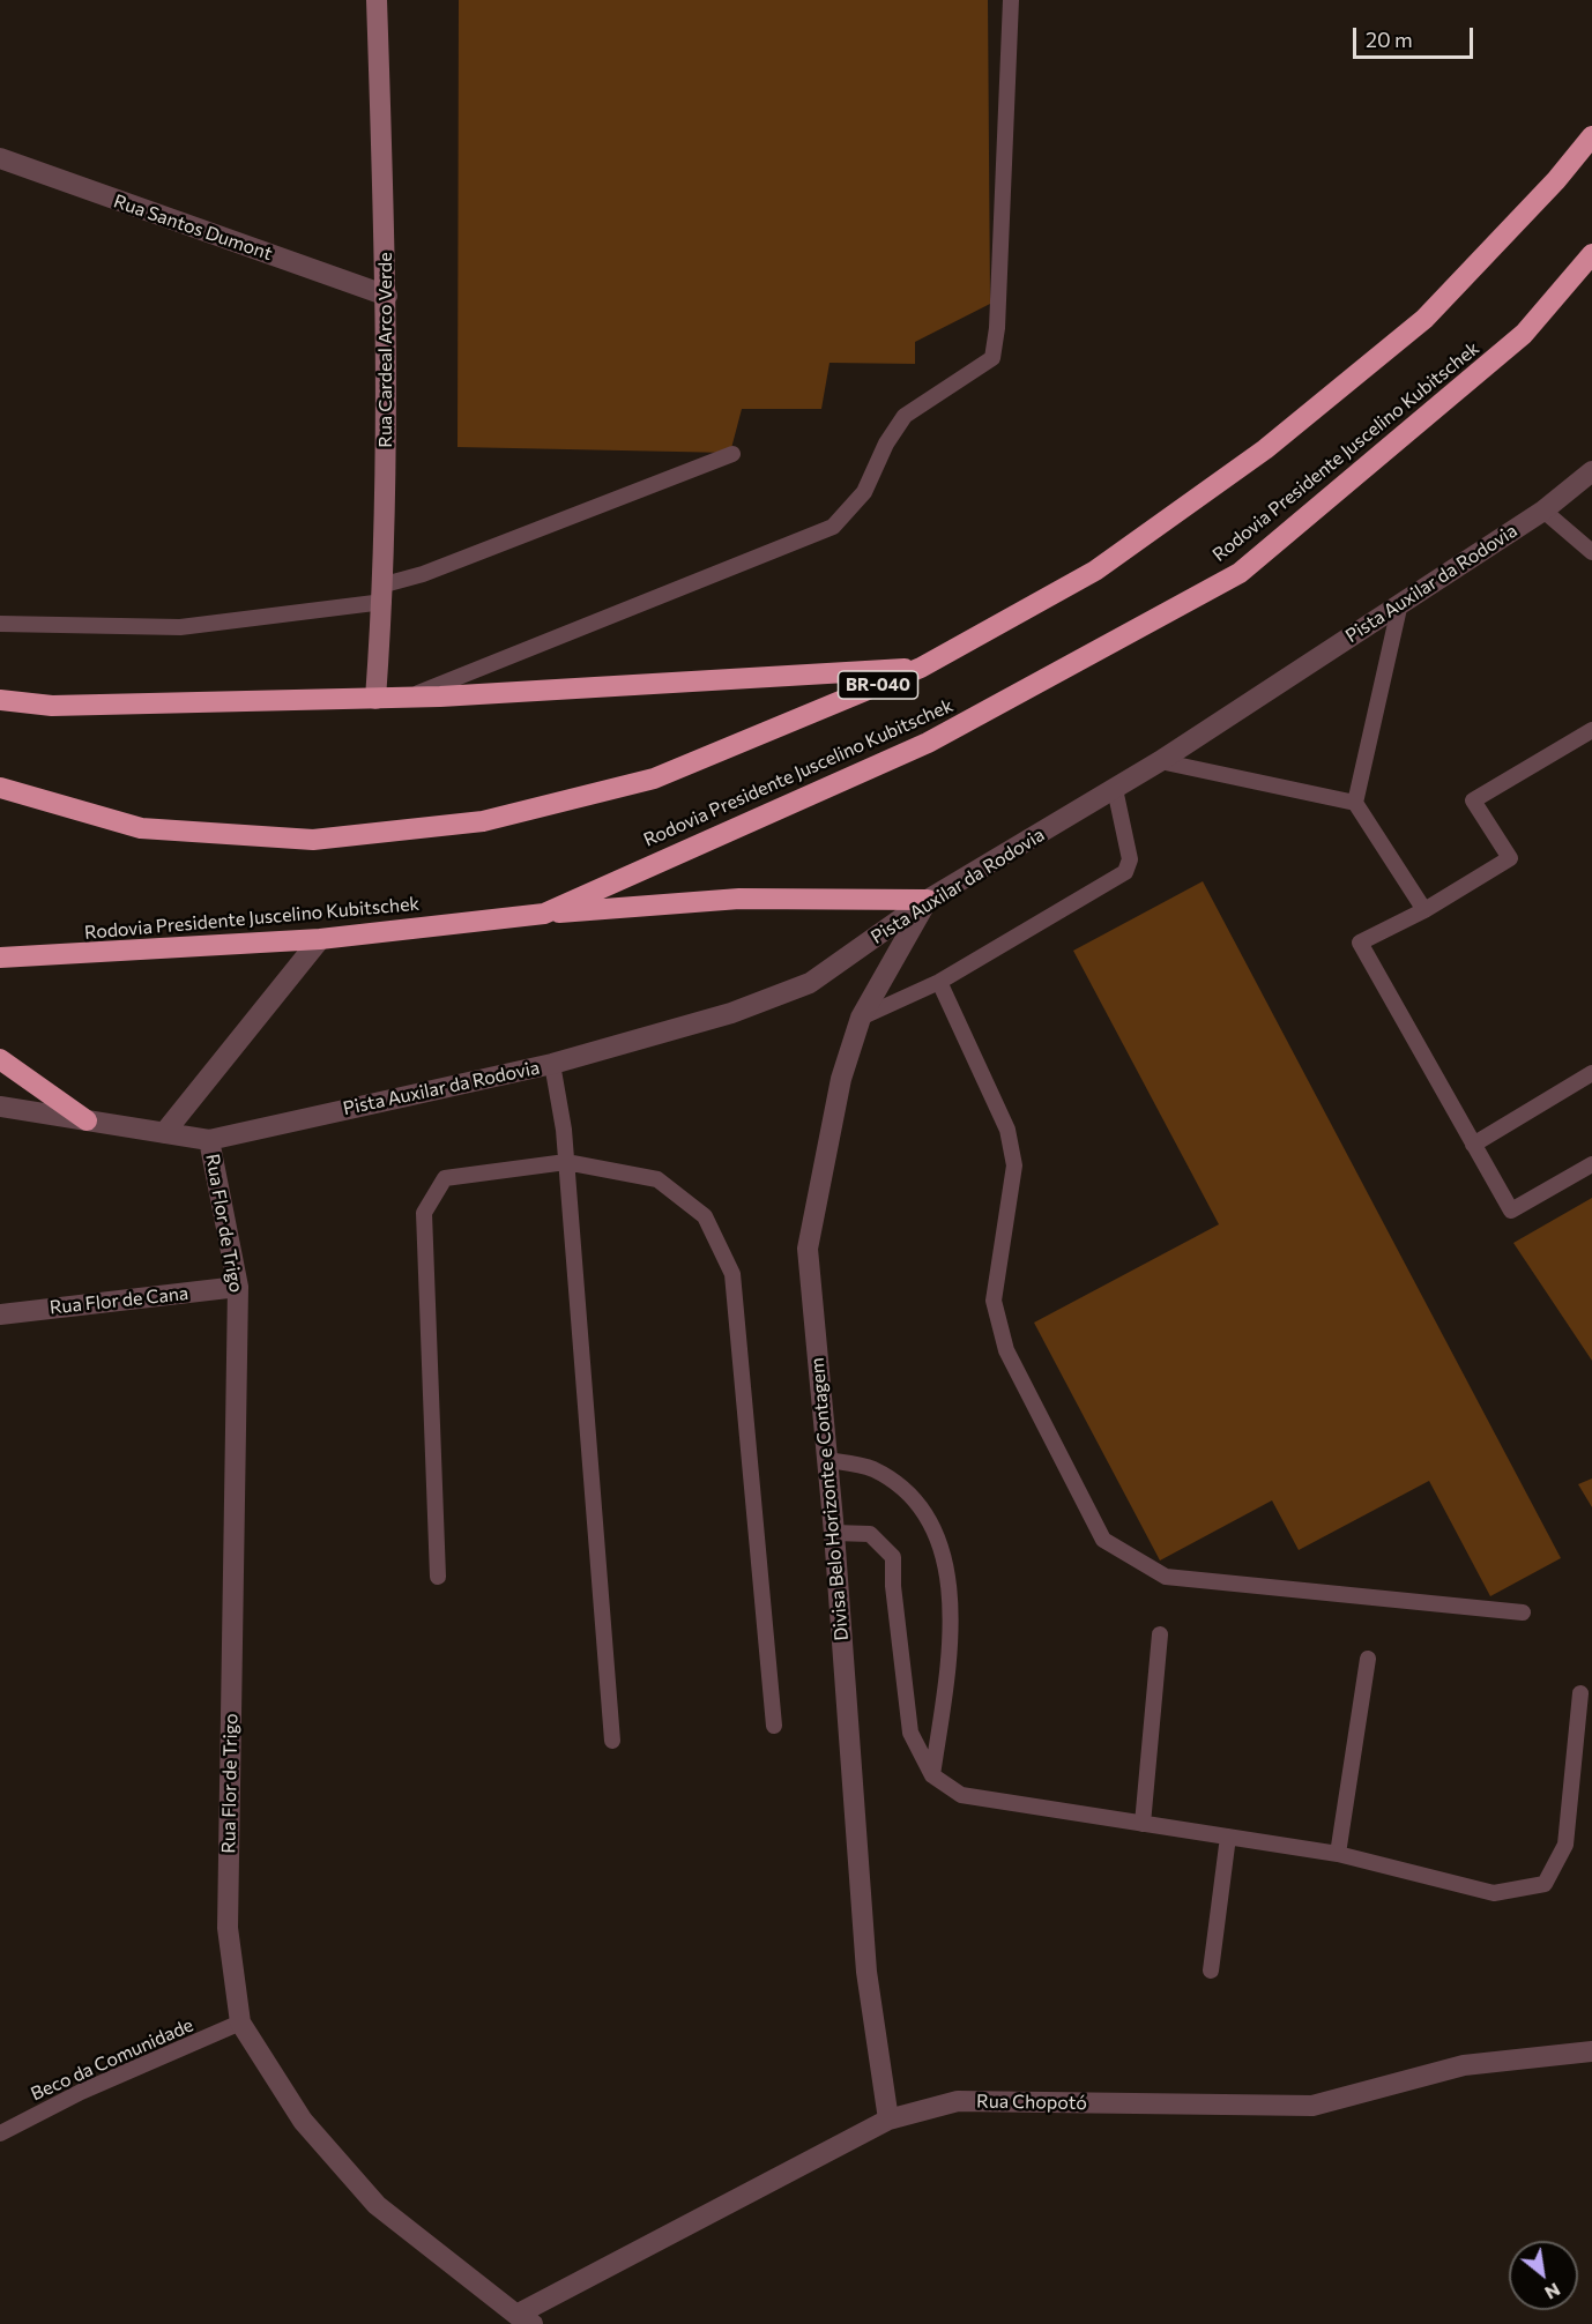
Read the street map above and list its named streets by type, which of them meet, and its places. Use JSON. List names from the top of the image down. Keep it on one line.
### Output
{"streets":{"highway":["Rodovia Presidente Juscelino Kubitschek","BR-040"],"street":["Rua Santos Dumont","Rua Cardeal Arco Verde","Pista Auxilar da Rodovia","Rua Flor de Trigo","Rua Flor de Cana","Divisa Belo Horizonte e Contagem","Rua Chopotó"],"lane":["Beco da Comunidade"]},"crossings":[["Rua Santos Dumont","Rua Cardeal Arco Verde"],["Pista Auxilar da Rodovia","Rua Flor de Trigo"],["Pista Auxilar da Rodovia","Divisa Belo Horizonte e Contagem"],["Rua Flor de Trigo","Rua Flor de Cana"],["Rua Flor de Trigo","Beco da Comunidade"],["Rua Flor de Trigo","Rua Chopotó"],["Divisa Belo Horizonte e Contagem","Rua Chopotó"]],"scale_bar":"20 m","north":"bottom right"}
